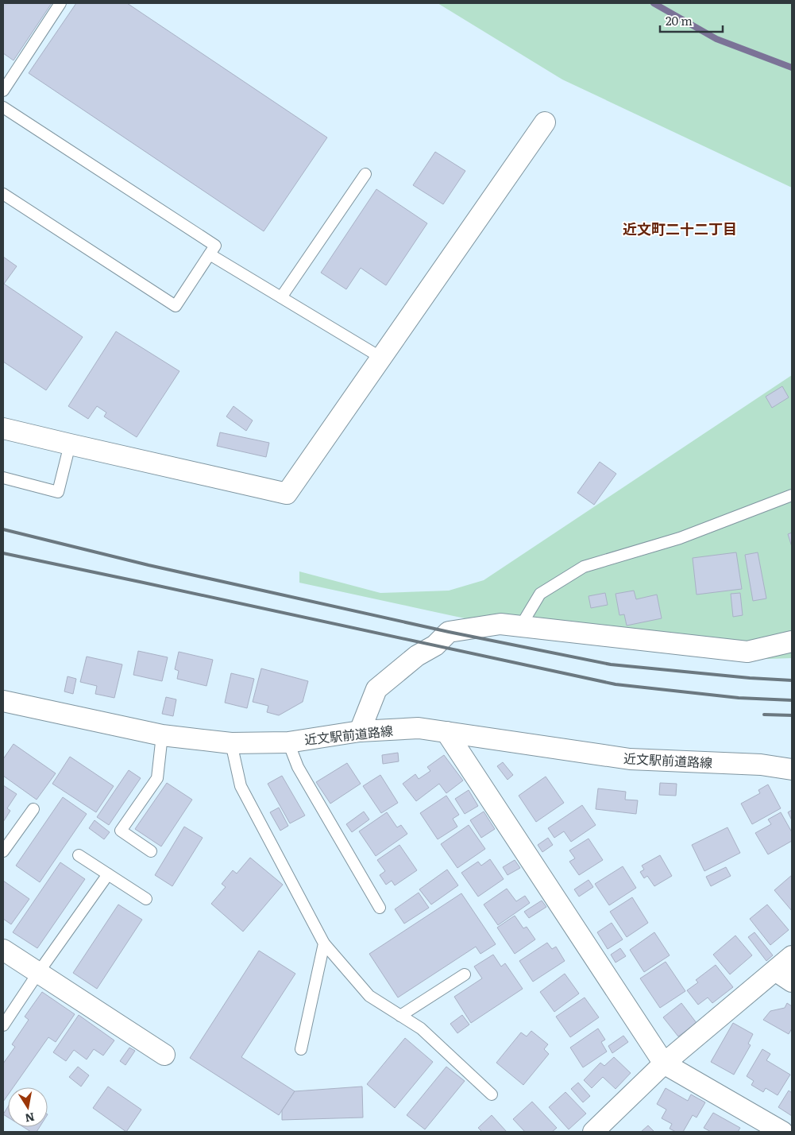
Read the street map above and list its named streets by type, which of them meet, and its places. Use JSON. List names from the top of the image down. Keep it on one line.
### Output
{"streets":{"street":["近文駅前道路線"]},"districts":["近文町二十二丁目"],"scale_bar":"20 m","north":"bottom"}
